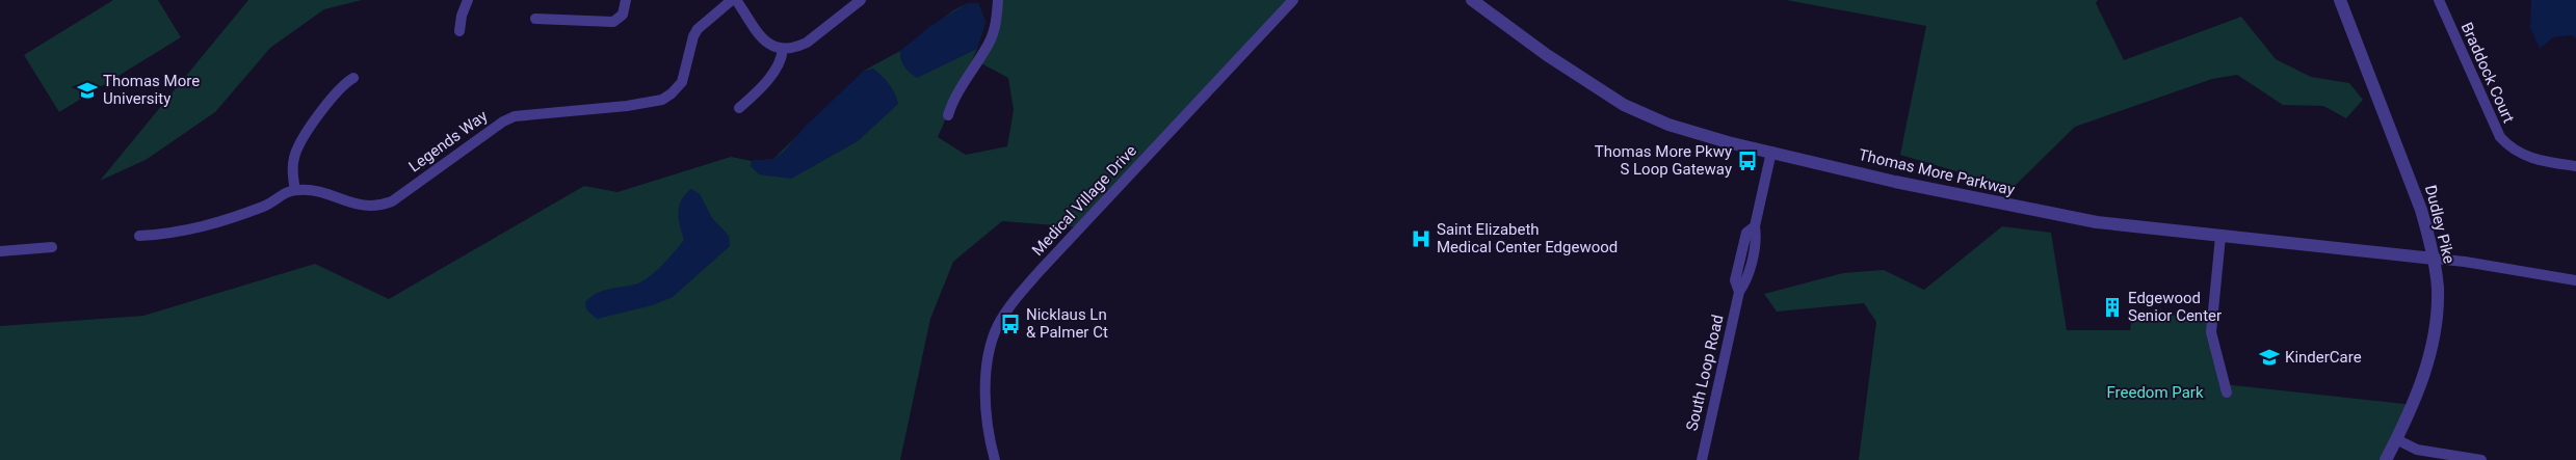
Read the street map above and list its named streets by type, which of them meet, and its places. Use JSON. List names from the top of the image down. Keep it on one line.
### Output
{"streets":{"street":["Braddock Court","Legends Way","Thomas More Parkway","Medical Village Drive","Dudley Pike","South Loop Road"]},"crossings":[["Thomas More Parkway","Dudley Pike"],["Thomas More Parkway","South Loop Road"]],"parks":["Freedom Park"],"places":{"school or university":["Thomas More University","KinderCare"],"bus stop":["Thomas More Pkwy S Loop Gateway","Nicklaus Ln & Palmer Ct"],"hospital":["Saint Elizabeth Medical Center Edgewood"],"building":["Edgewood Senior Center"]}}
